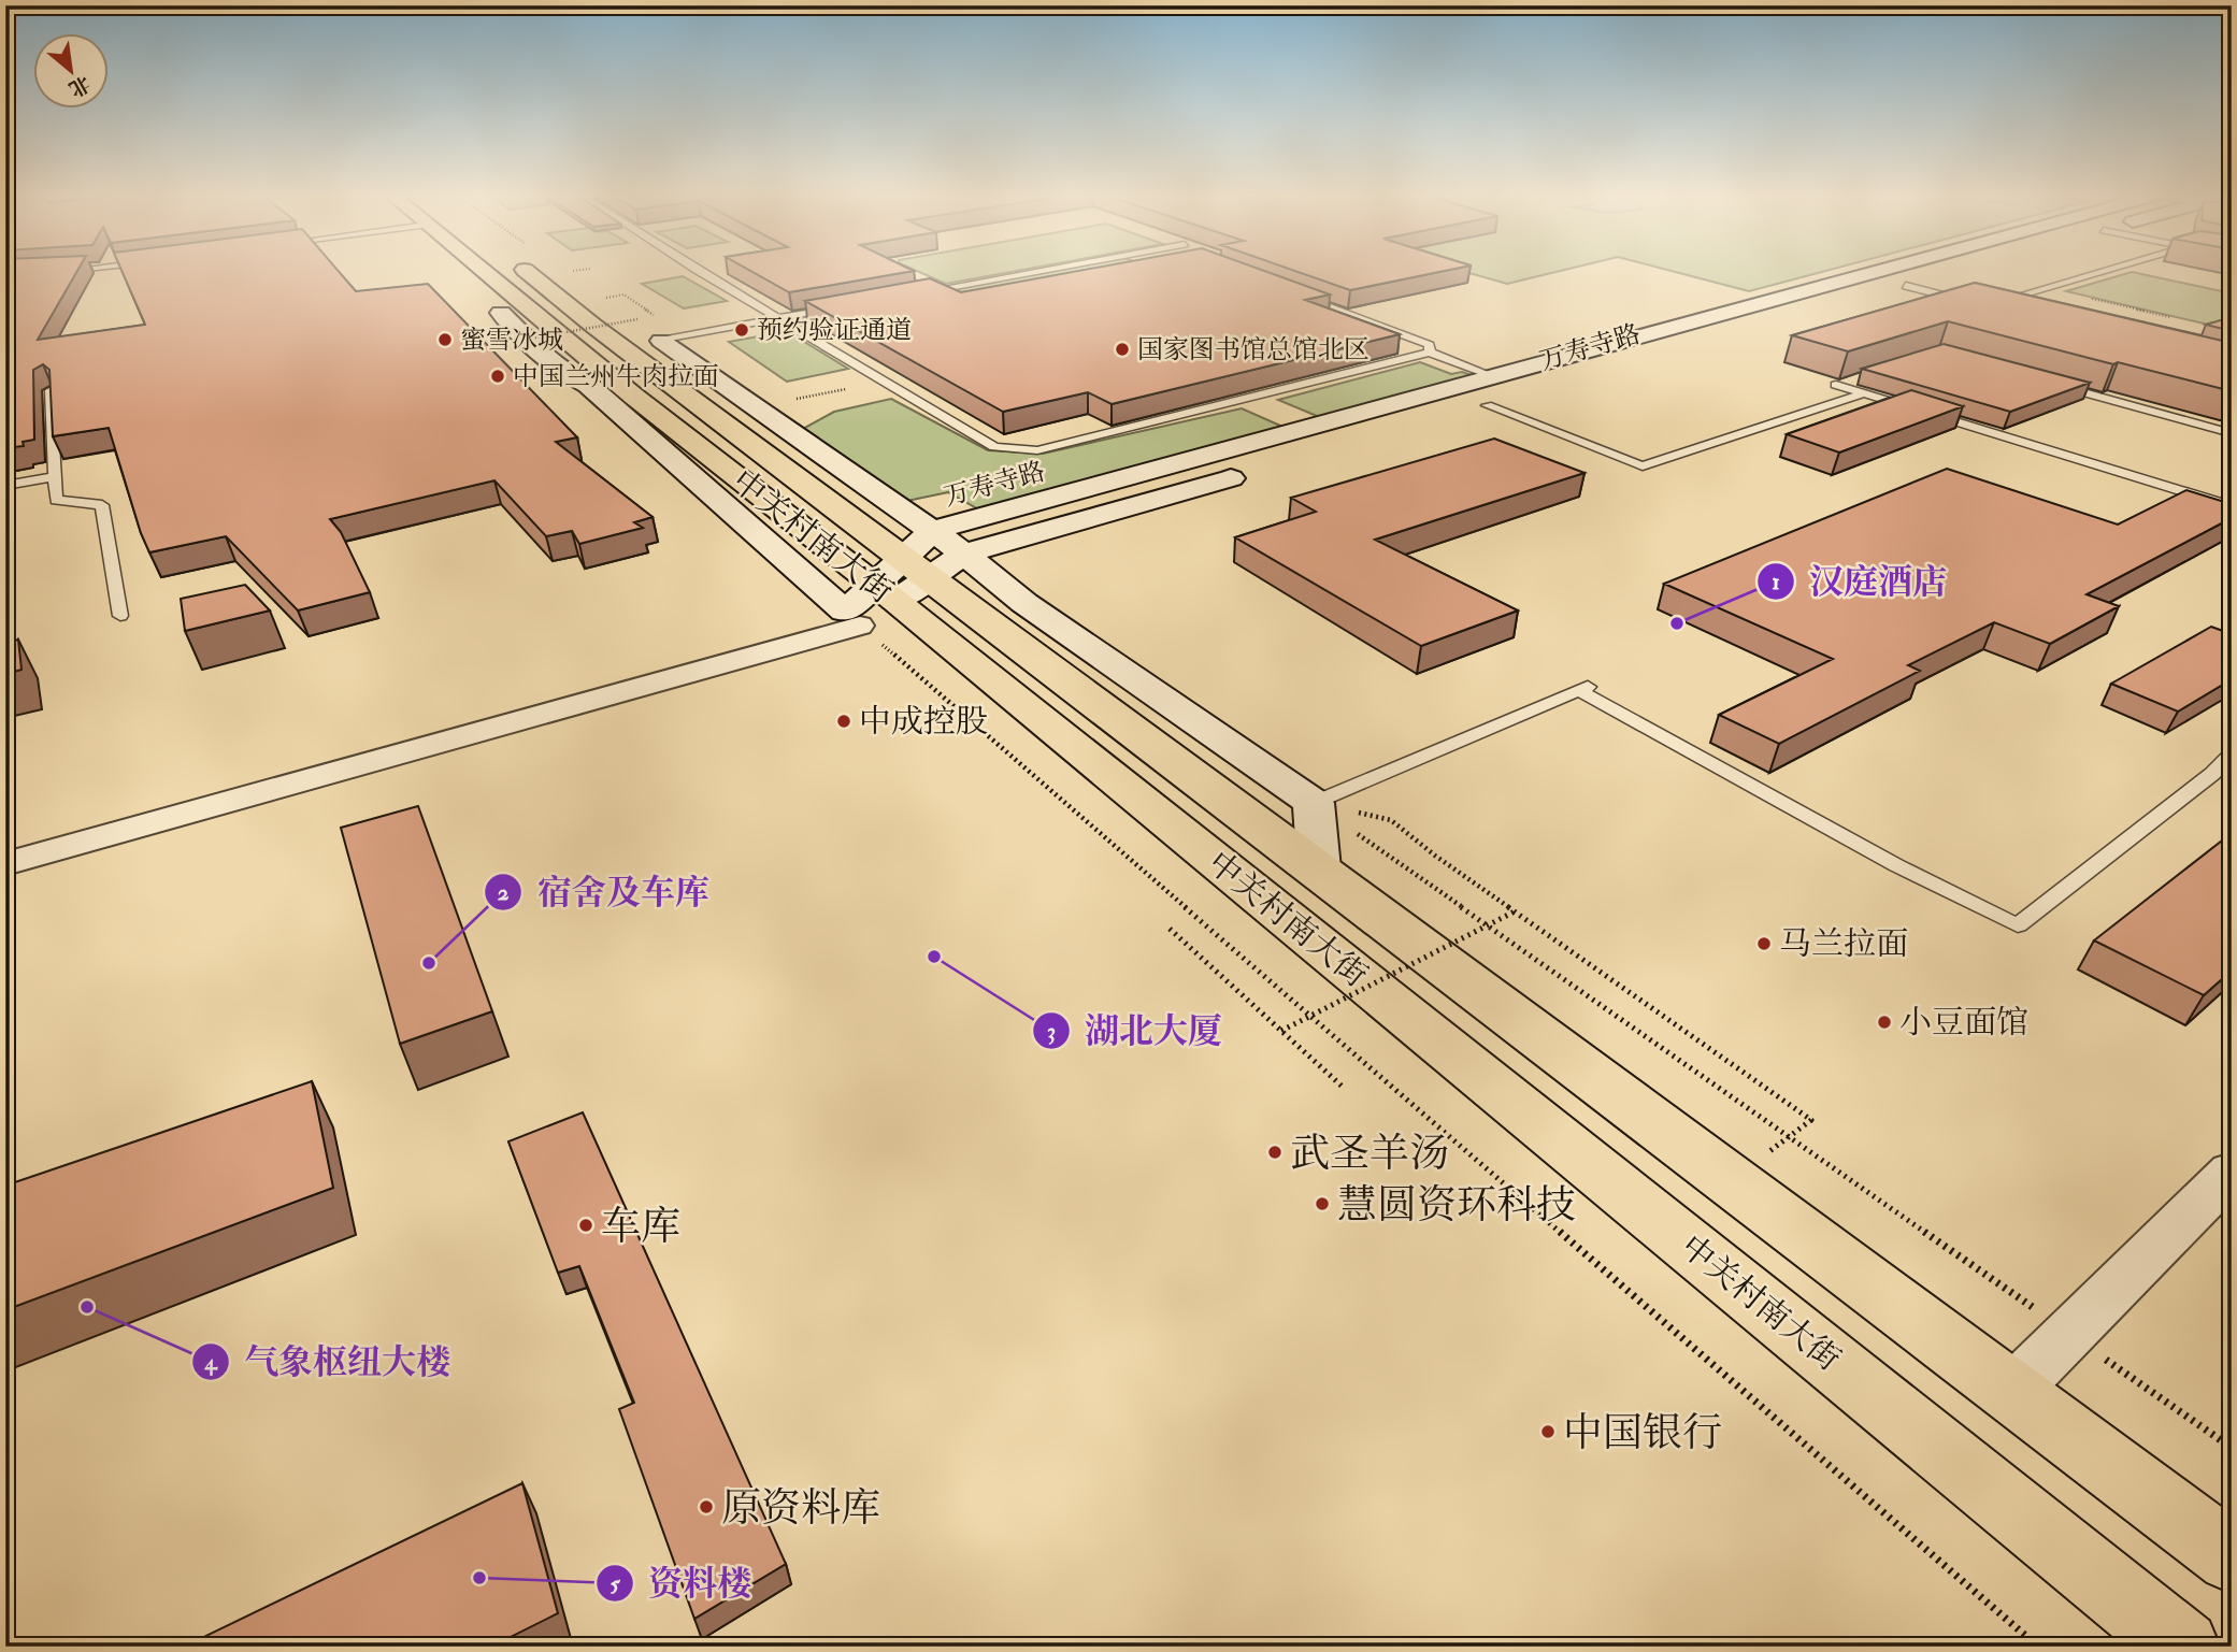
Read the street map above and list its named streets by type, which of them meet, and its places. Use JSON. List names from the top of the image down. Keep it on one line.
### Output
{"streets":{"main road":["中关村南大街"],"street":["万寿寺路"]},"crossings":[["万寿寺路","中关村南大街"]],"places":["预约验证通道","蜜雪冰城","国家图书馆总馆北区","中国兰州牛肉拉面","汉庭酒店","中成控股","马兰拉面","湖北大厦","宿舍及车库","小豆面馆","武圣羊汤","慧圆资环科技","车库","气象枢纽大楼","中国银行","原资料库","资料楼"],"north":"bottom right"}
